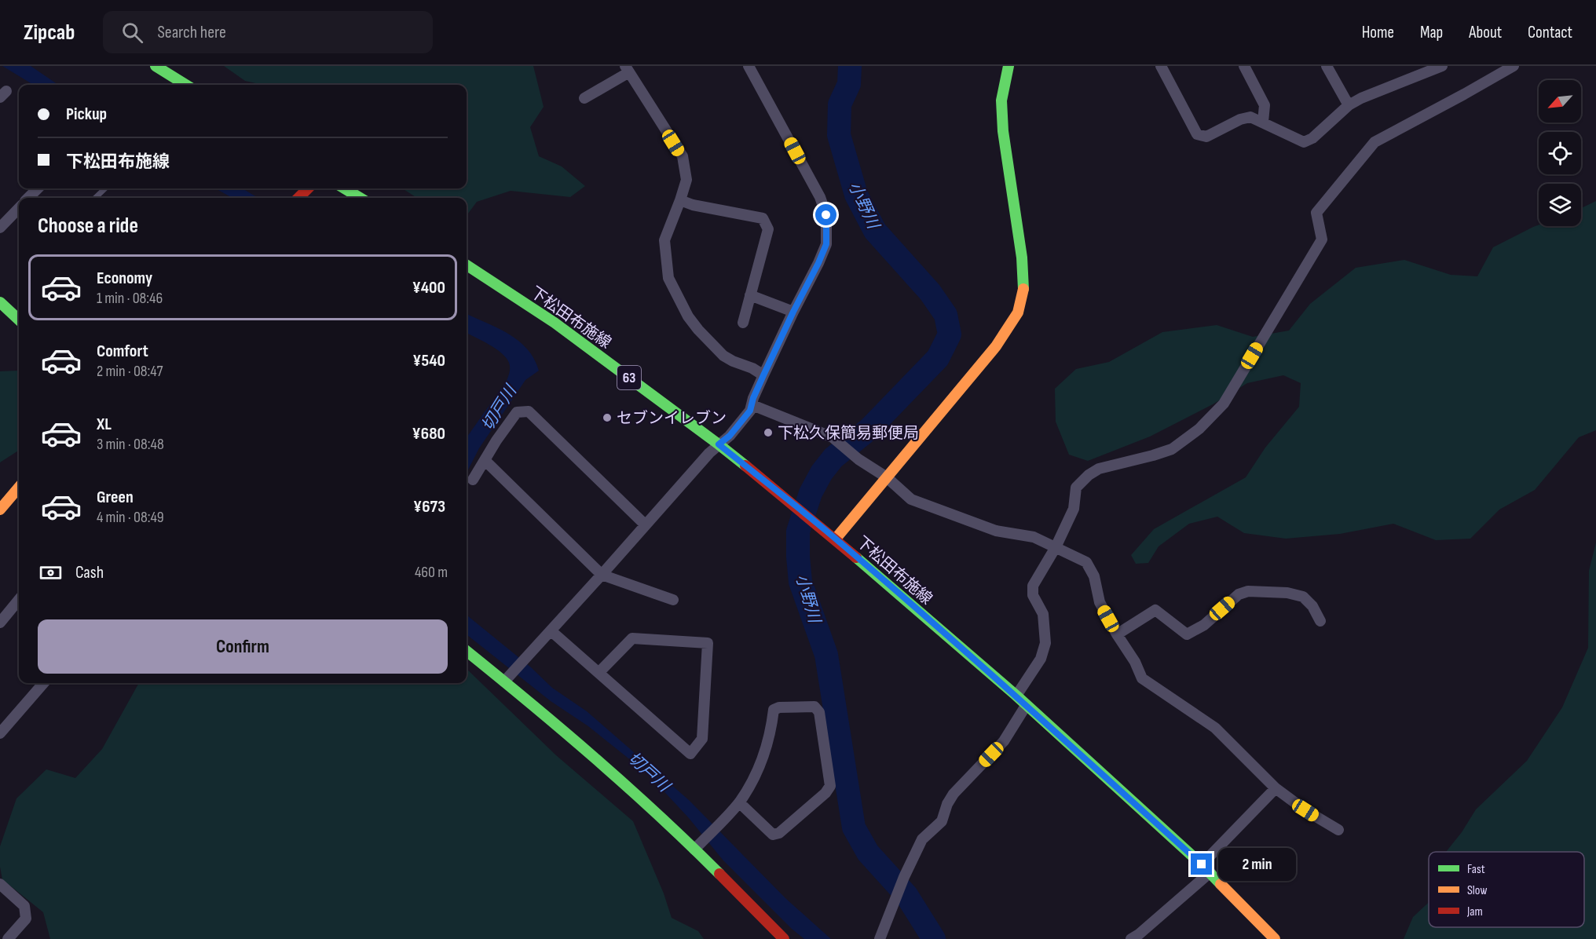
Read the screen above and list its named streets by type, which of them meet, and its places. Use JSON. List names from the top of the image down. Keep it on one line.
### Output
{"streets":{"main road":["下松田布施線","63"]},"water":["小野川","切戸川"],"places":["セブンイレブン","下松久保簡易郵便局"],"legend":["Fast","Slow","Jam"],"north":"bottom left","page":{"header":"Zipcab","search":"Search here","nav":["Home","Map","About","Contact"],"banner":["Pickup","下松田布施線"],"heading":"Choose a ride","list":[{"name":"Economy","note":"1 min · 08:46","value":"¥400"},{"name":"Comfort","note":"2 min · 08:47","value":"¥540"},{"name":"XL","note":"3 min · 08:48","value":"¥680"},{"name":"Green","note":"4 min · 08:49","value":"¥673"}],"pay":["Cash","460 m"],"buttons":"Confirm","bubble":"2 min"}}
